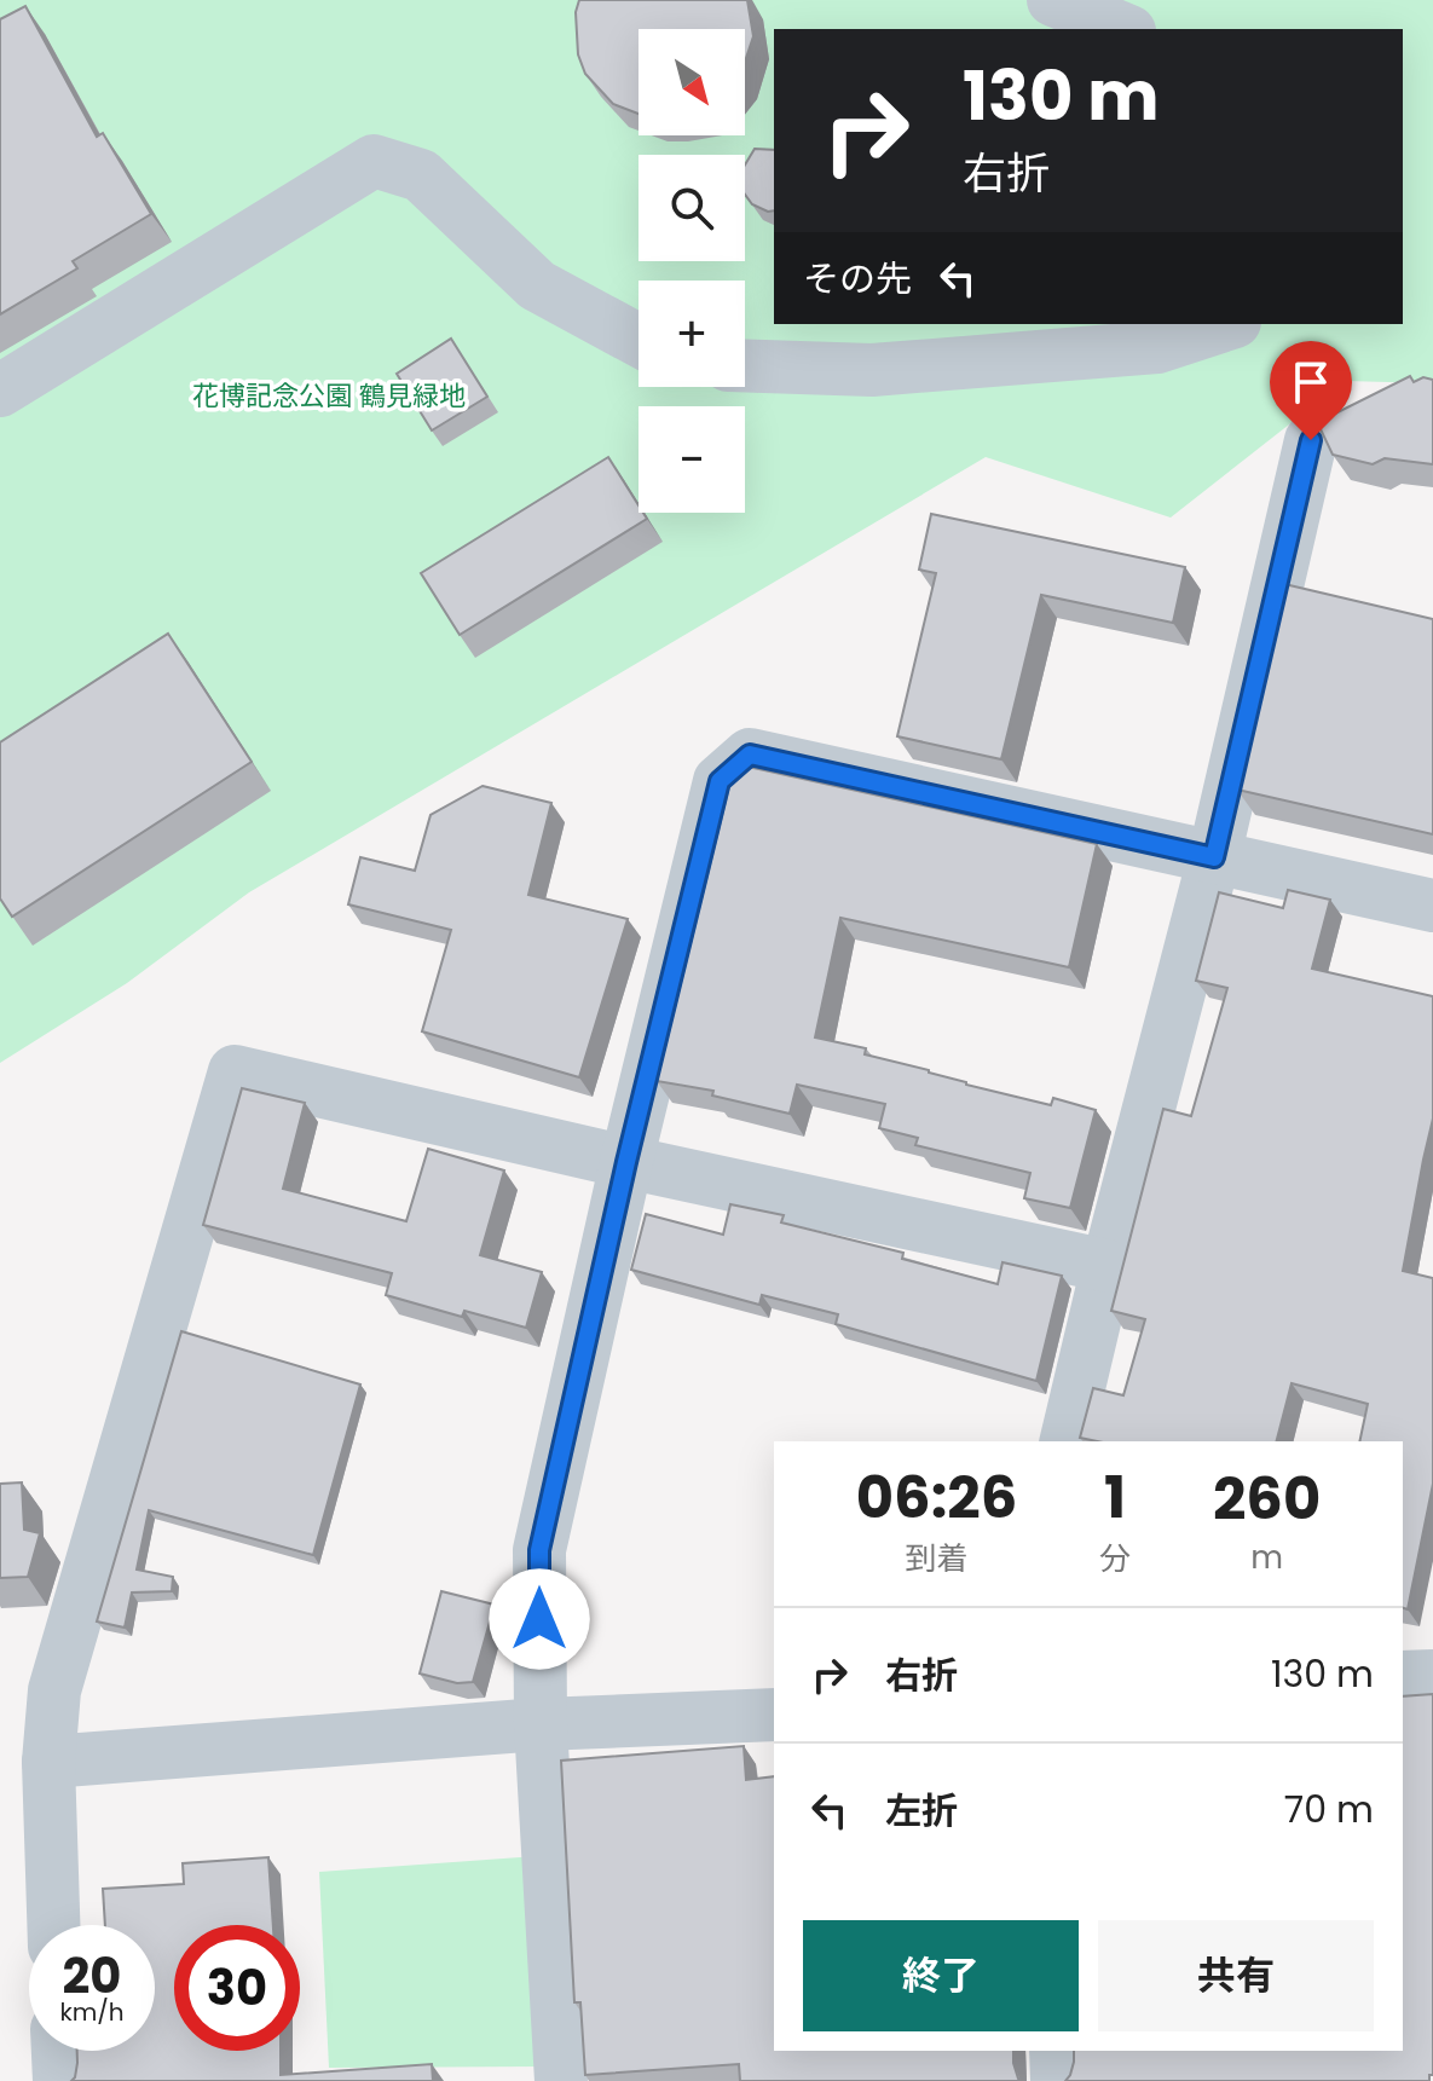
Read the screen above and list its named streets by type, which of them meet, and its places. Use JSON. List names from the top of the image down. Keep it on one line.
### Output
{"parks":["花博記念公園 鶴見緑地"],"north":"bottom right","page":{"map_buttons":["+","−"],"turn":["130 m","右折"],"then":"その先","eta":["06:26","到着","1","分","260","m"],"list":[{"name":"右折","value":"130 m"},{"name":"左折","value":"70 m"}],"buttons":["終了","共有"],"speed":"20 km/h","limit":"30"}}
